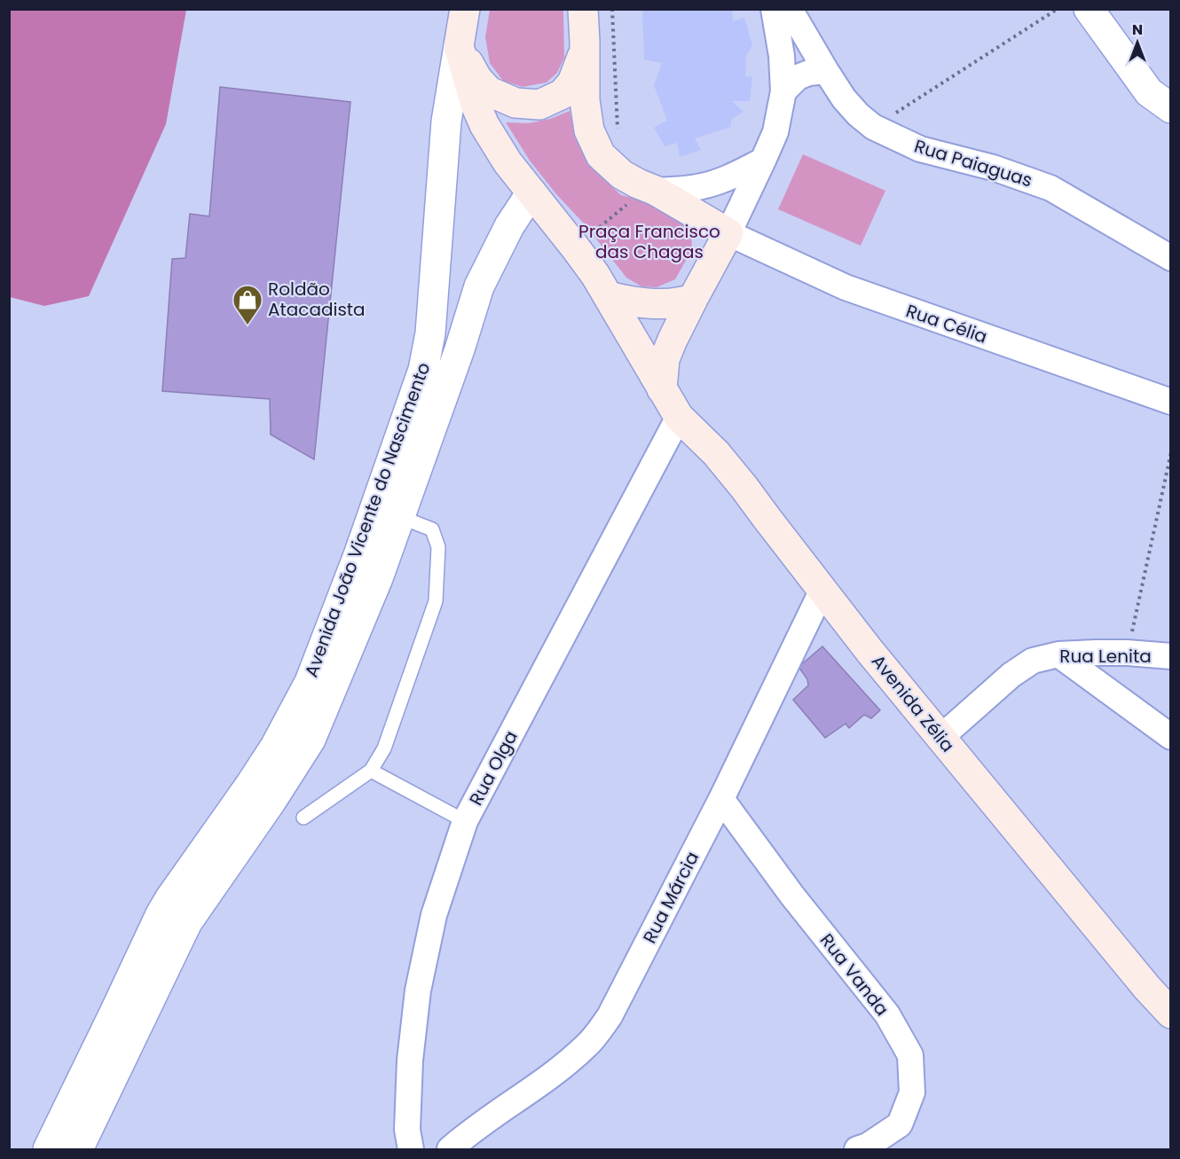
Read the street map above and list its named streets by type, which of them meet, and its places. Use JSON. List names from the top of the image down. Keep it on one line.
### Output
{"streets":{"main road":["Avenida Zélia"],"street":["Rua Paiaguas","Rua Célia","Avenida João Vicente do Nascimento","Rua Lenita","Rua Olga","Rua Márcia","Rua Vanda"]},"crossings":[["Rua Célia","Avenida Zélia"],["Rua Lenita","Avenida Zélia"],["Avenida Zélia","Rua Olga"],["Avenida Zélia","Rua Márcia"],["Rua Márcia","Rua Vanda"]],"parks":["Praça Francisco das Chagas"],"places":{"shop":["Roldão Atacadista"]},"north":"top"}
